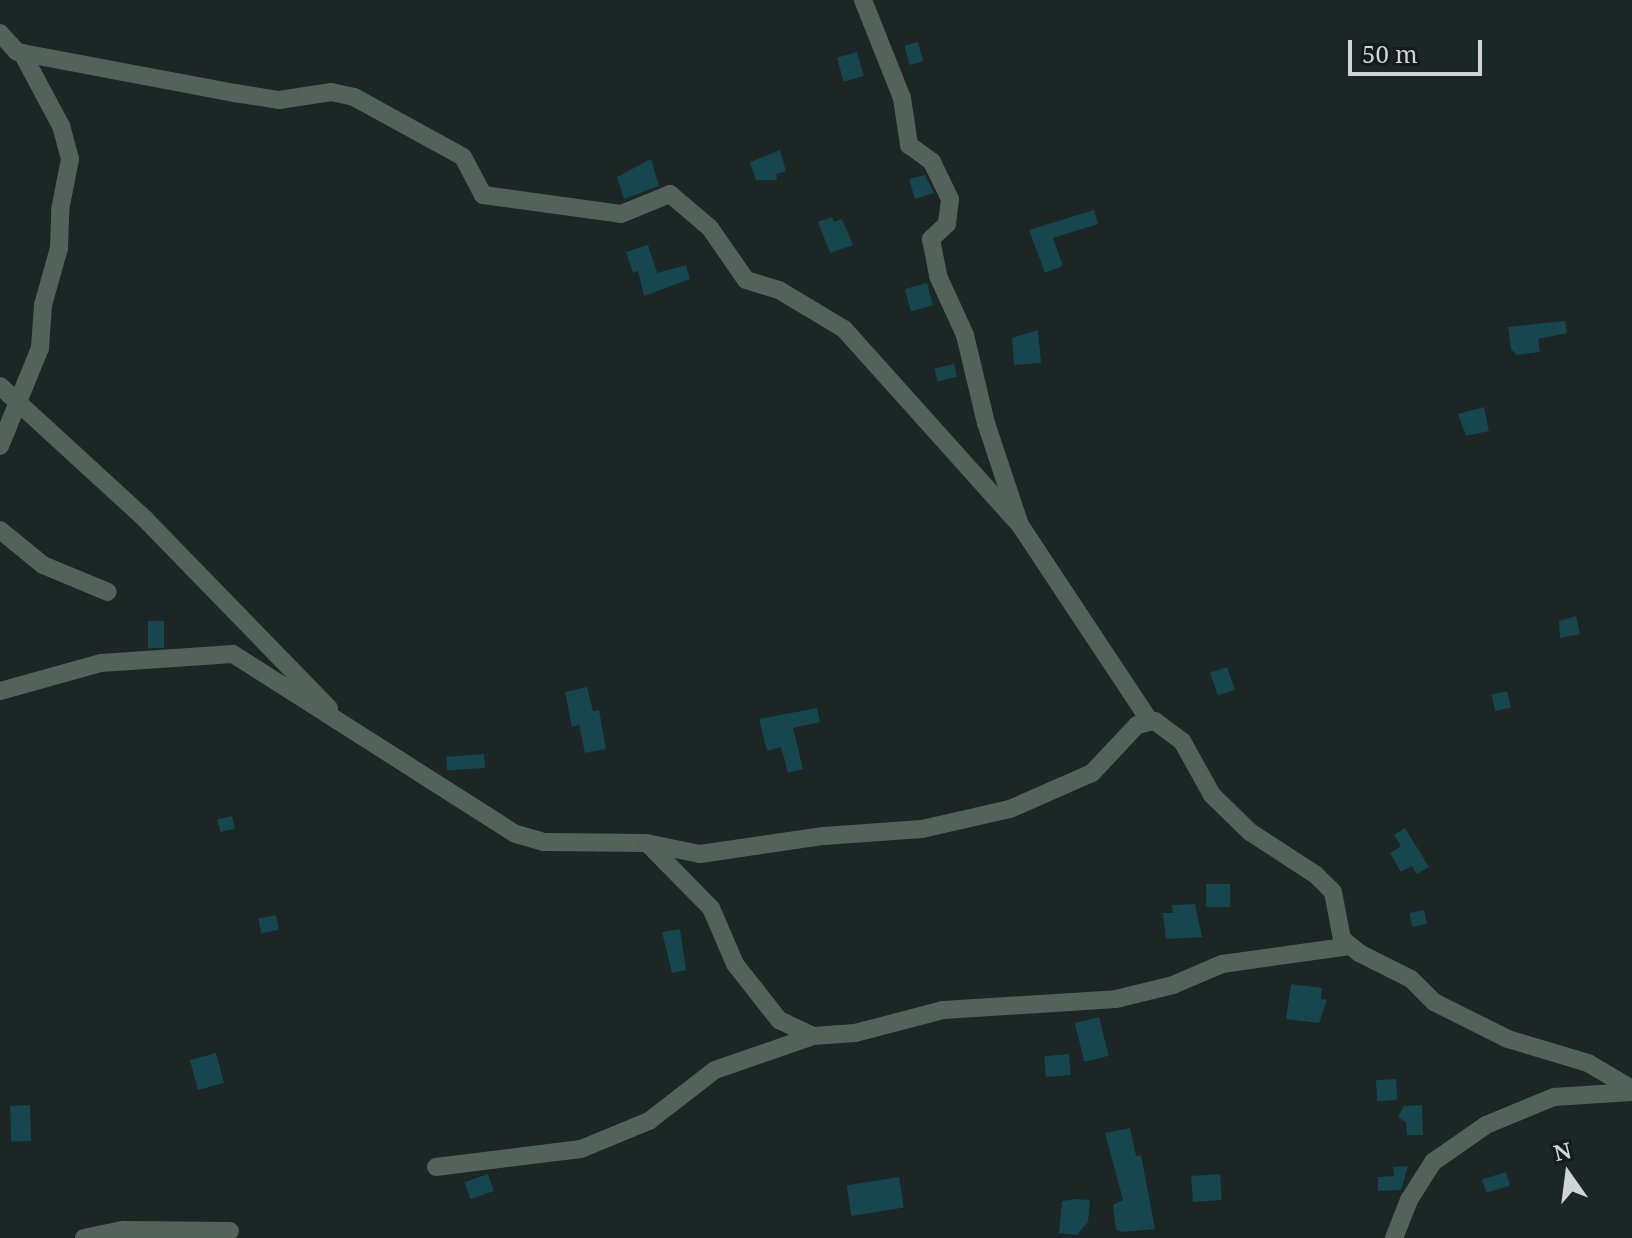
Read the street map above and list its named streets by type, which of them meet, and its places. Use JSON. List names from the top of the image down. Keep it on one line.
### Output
{"scale_bar":"50 m","north":"top"}
